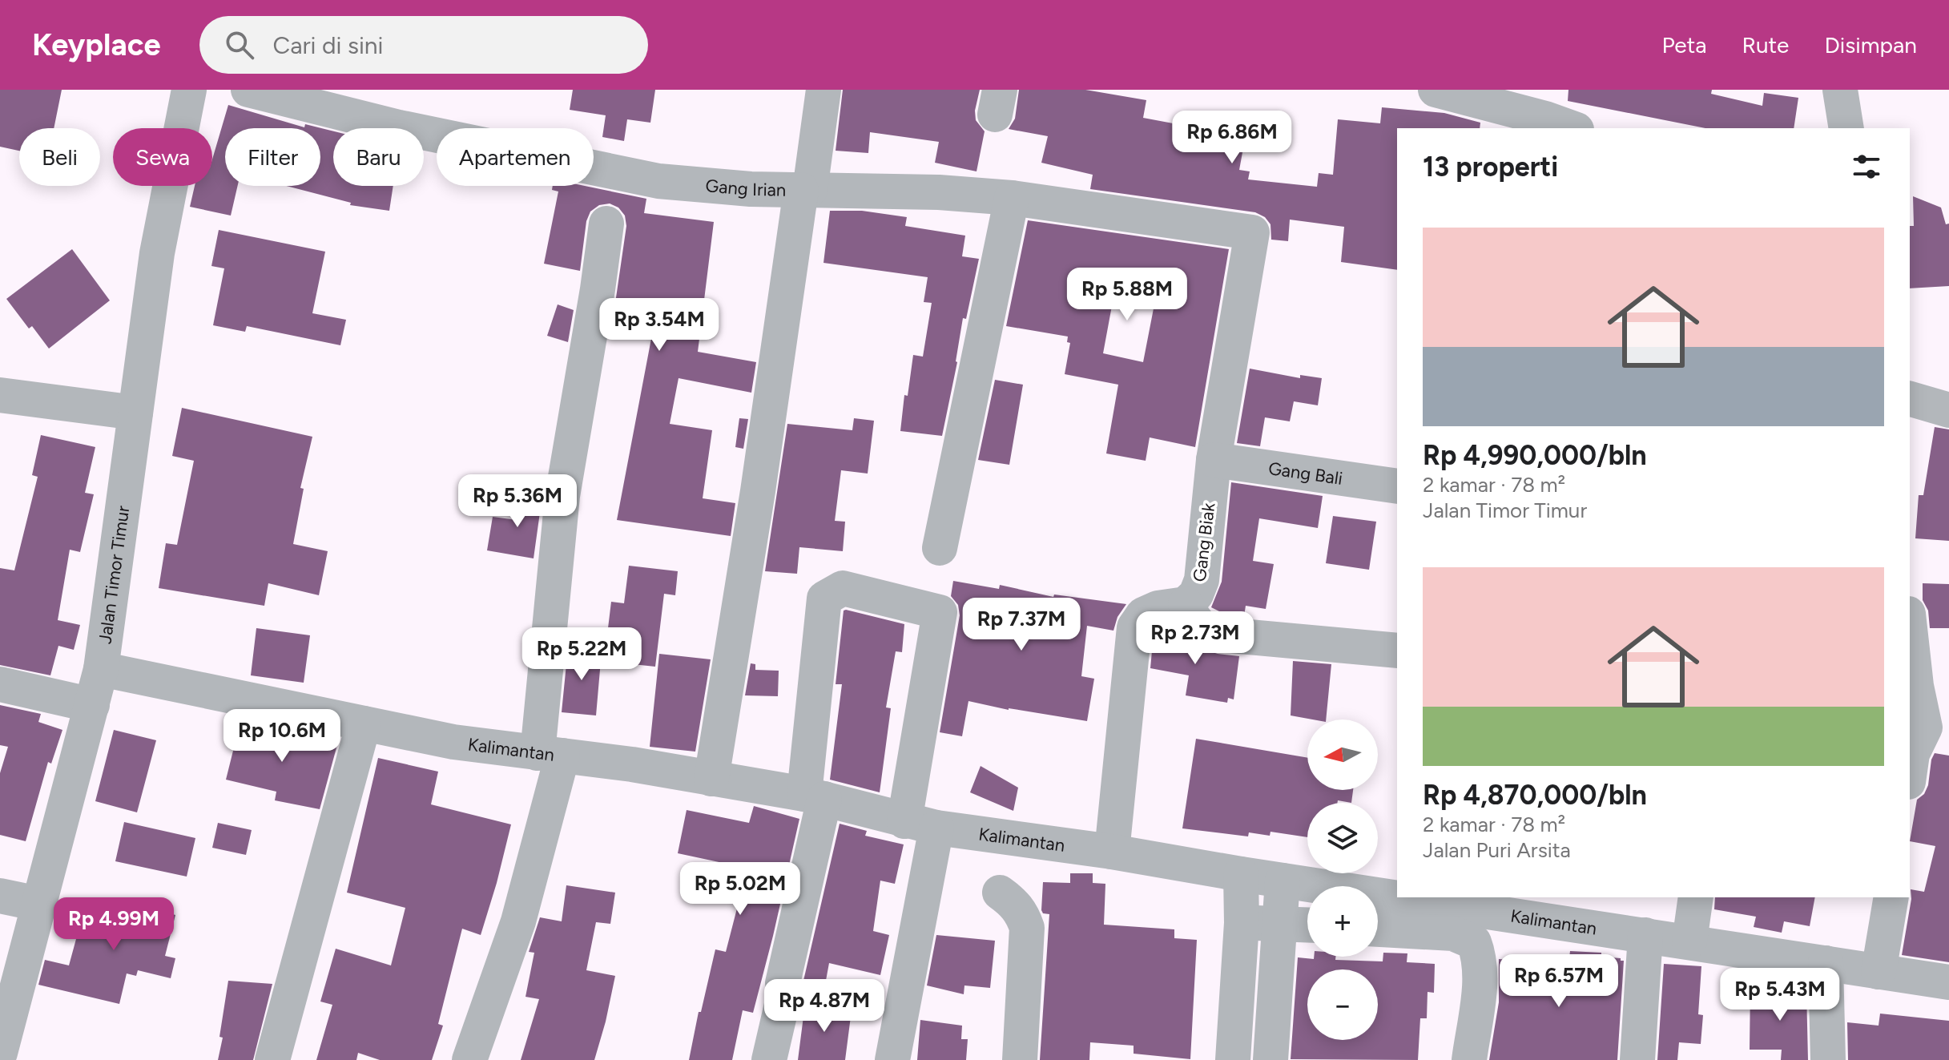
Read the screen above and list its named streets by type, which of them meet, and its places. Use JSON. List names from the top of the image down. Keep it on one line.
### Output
{"streets":{"street":["Gang Irian","Gang Bali","Gang Biak","Jalan Timor Timur","Kalimantan"]},"crossings":[["Gang Irian","Gang Biak"],["Gang Bali","Gang Biak"],["Gang Biak","Kalimantan"],["Jalan Timor Timur","Kalimantan"]],"north":"left","page":{"header":"Keyplace","search":"Cari di sini","nav":["Peta","Rute","Disimpan"],"price":["Rp 6.86M","Rp 5.88M","Rp 3.54M","Rp 5.36M","Rp 7.37M","Rp 2.73M","Rp 5.22M","Rp 10.6M","Rp 5.02M","Rp 4.99M","Rp 6.57M","Rp 5.43M","Rp 4.87M"],"chip":["Beli","Sewa","Filter","Baru","Apartemen"],"heading":"13 properti","list":[{"name":"Rp 4,990,000/bln","note":"2 kamar · 78 m² · Jalan Timor Timur"},{"name":"Rp 4,870,000/bln","note":"2 kamar · 78 m² · Jalan Puri Arsita"}],"map_buttons":["+","−"]}}
